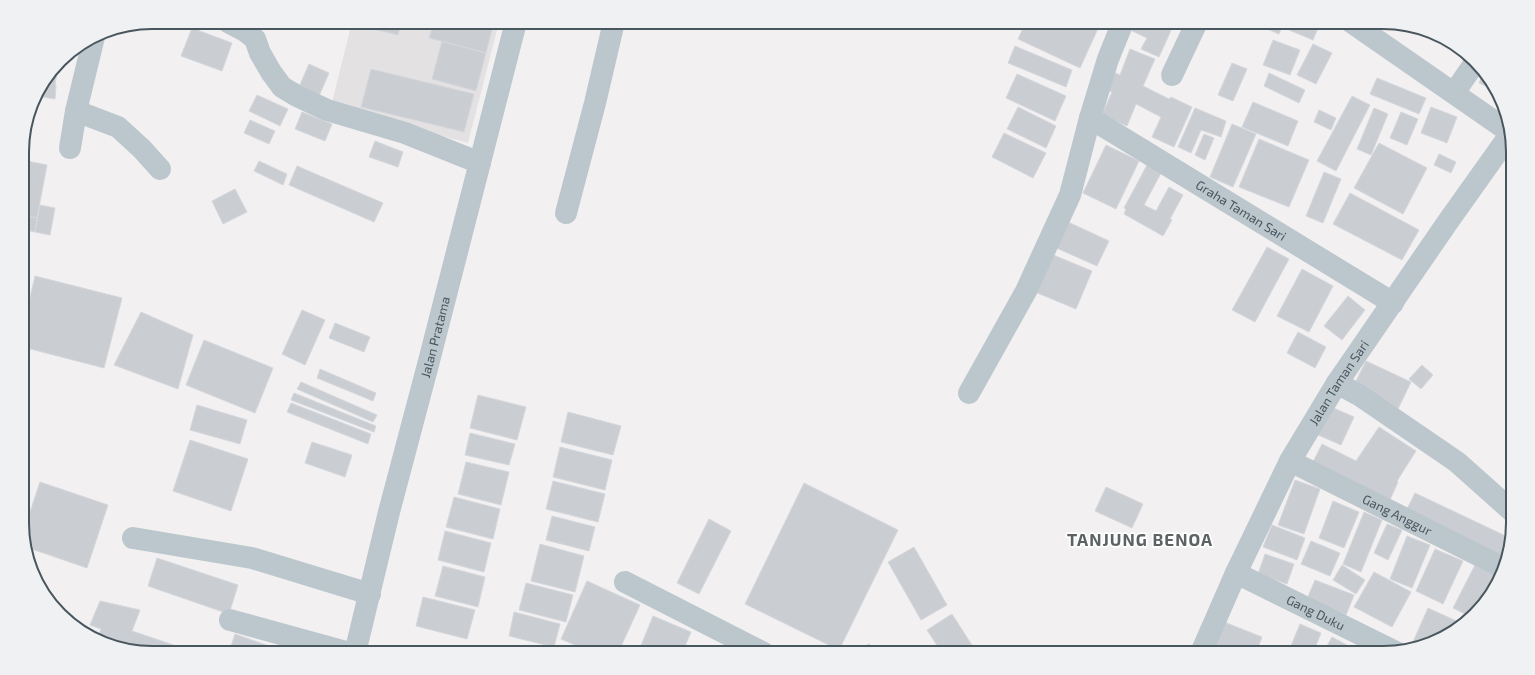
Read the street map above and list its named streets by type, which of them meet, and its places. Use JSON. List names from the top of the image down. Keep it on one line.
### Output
{"streets":{"street":["Graha Taman Sari","Jalan Pratama","Jalan Taman Sari","Gang Anggur","Gang Duku"]},"crossings":[["Graha Taman Sari","Jalan Taman Sari"],["Jalan Taman Sari","Gang Anggur"],["Jalan Taman Sari","Gang Duku"]],"districts":["TANJUNG BENOA"]}
